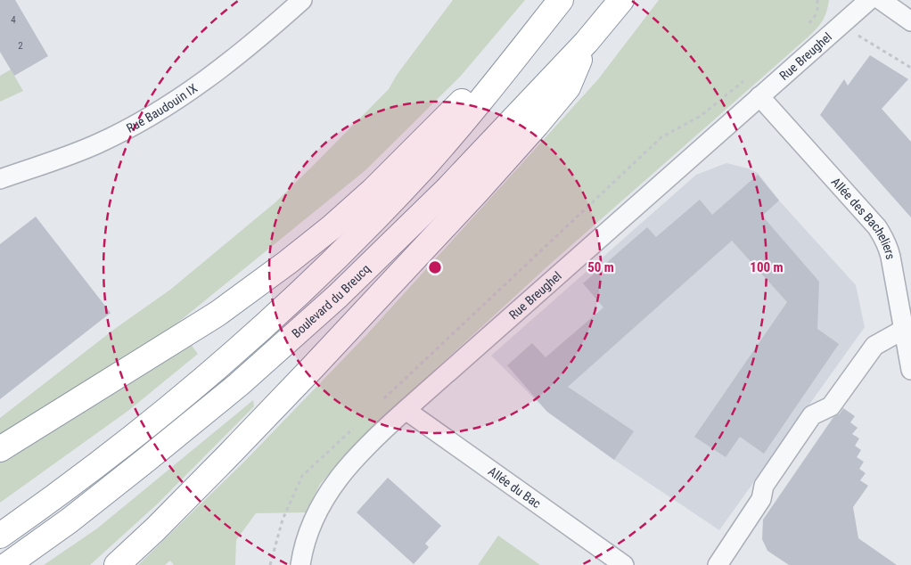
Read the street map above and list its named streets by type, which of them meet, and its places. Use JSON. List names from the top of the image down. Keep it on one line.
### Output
{"streets":{"highway":["Boulevard du Breucq"],"street":["Rue Breughel","Rue Baudouin IX","Allée des Bacheliers","Allée du Bac"]},"crossings":[["Rue Breughel","Allée des Bacheliers"],["Rue Breughel","Allée du Bac"]],"house_numbers":["4","2"],"rings":["50 m","100 m"]}
